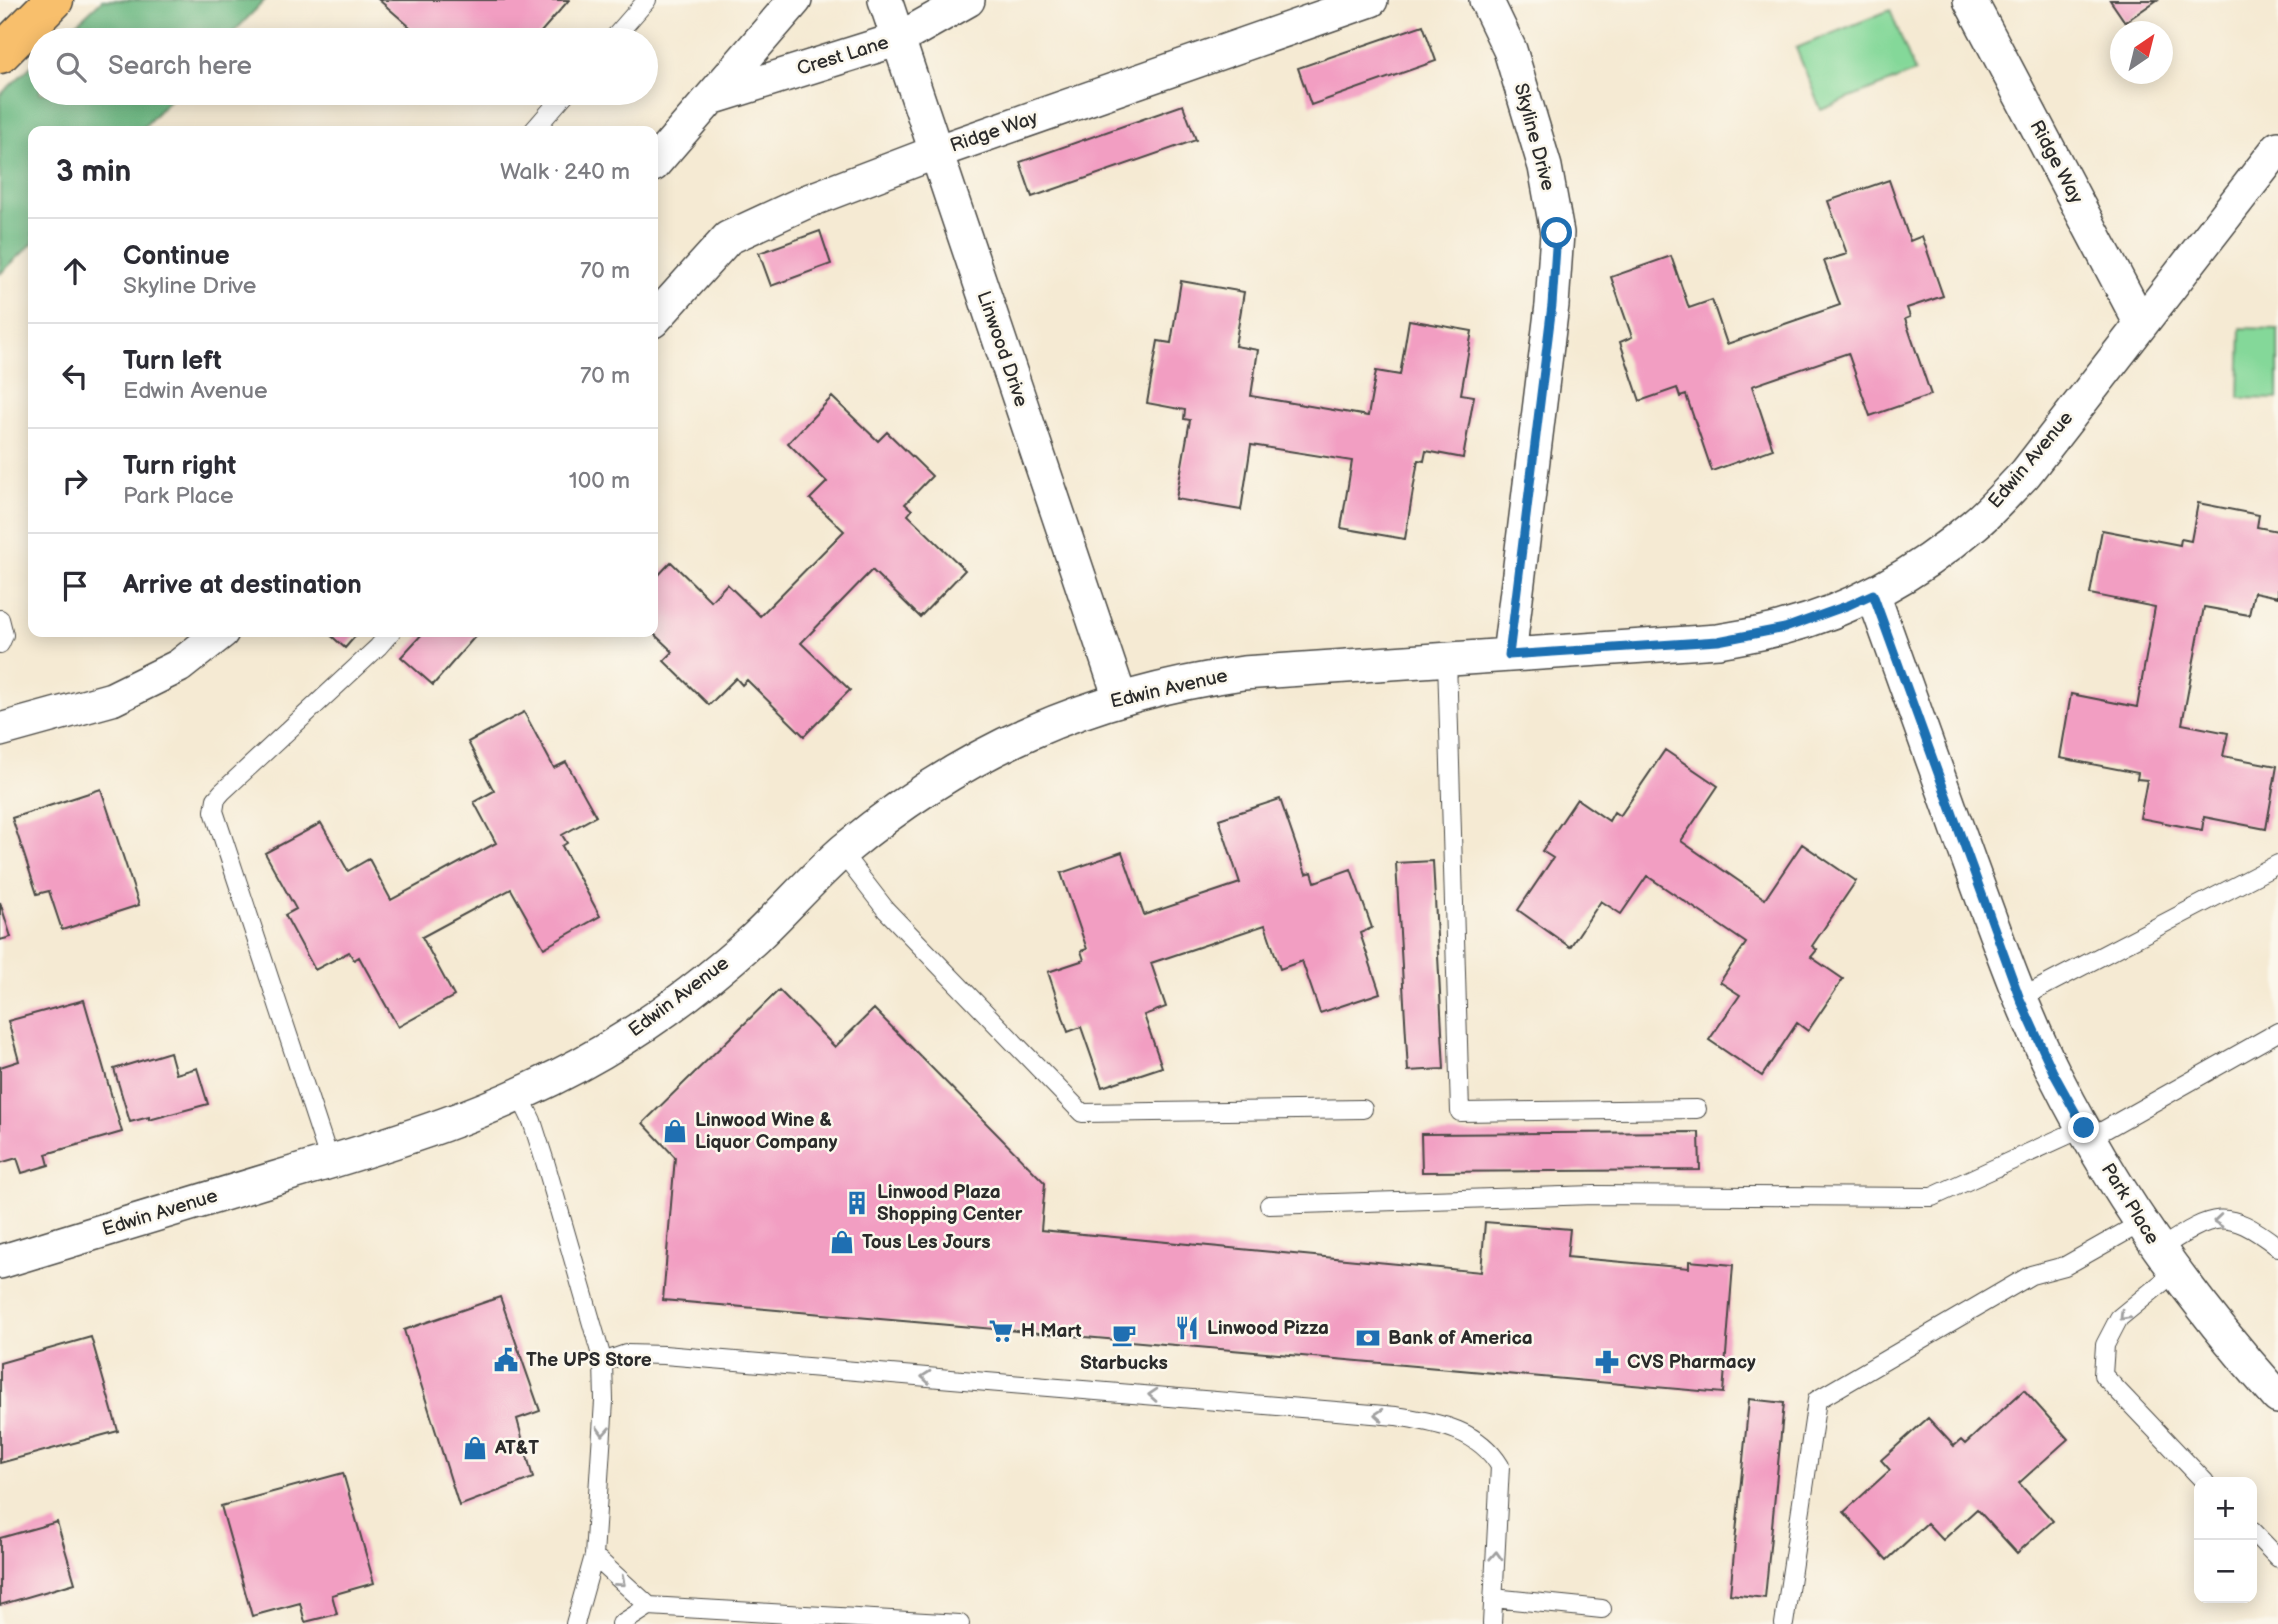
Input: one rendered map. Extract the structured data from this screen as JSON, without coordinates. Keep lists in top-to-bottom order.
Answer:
{
  "streets": {
    "street": [
      "Crest Lane",
      "Ridge Way",
      "Skyline Drive",
      "Linwood Drive",
      "Edwin Avenue",
      "Park Place"
    ]
  },
  "crossings": [
    ["Crest Lane", "Linwood Drive"],
    ["Ridge Way", "Linwood Drive"],
    ["Ridge Way", "Edwin Avenue"],
    ["Skyline Drive", "Edwin Avenue"],
    ["Linwood Drive", "Edwin Avenue"],
    ["Edwin Avenue", "Park Place"]
  ],
  "places": {
    "shop": ["Linwood Wine & Liquor Company", "Tous Les Jours", "AT&T"],
    "building": ["Linwood Plaza Shopping Center"],
    "restaurant": ["Linwood Pizza"],
    "supermarket": ["H Mart"],
    "cafe": ["Starbucks"],
    "bank": ["Bank of America"],
    "public building": ["The UPS Store"],
    "pharmacy": ["CVS Pharmacy"]
  },
  "north": "top right",
  "page": {
    "search": "Search here",
    "heading": ["3 min", "Walk · 240 m"],
    "list": [
      ["Continue", "Skyline Drive", "70 m"],
      ["Turn left", "Edwin Avenue", "70 m"],
      ["Turn right", "Park Place", "100 m"],
      "Arrive at destination"
    ],
    "map_buttons": ["+", "−"]
  }
}
